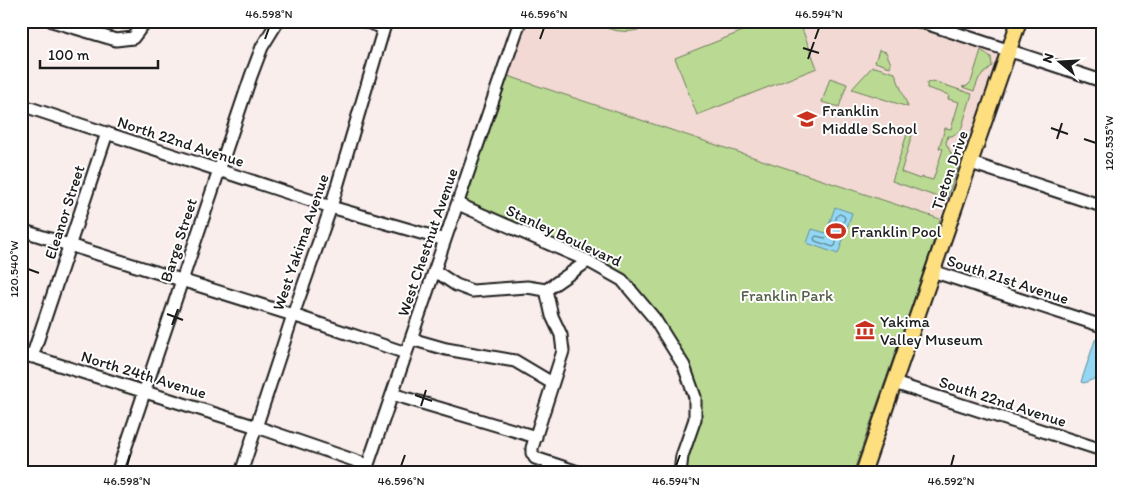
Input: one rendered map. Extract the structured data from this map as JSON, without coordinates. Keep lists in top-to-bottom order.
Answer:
{
  "streets": {
    "main road": ["Tieton Drive"],
    "street": [
      "North 22nd Avenue",
      "Eleanor Street",
      "Stanley Boulevard",
      "Barge Street",
      "West Yakima Avenue",
      "West Chestnut Avenue",
      "South 21st Avenue",
      "North 24th Avenue",
      "South 22nd Avenue"
    ]
  },
  "crossings": [
    ["North 22nd Avenue", "Eleanor Street"],
    ["North 22nd Avenue", "Barge Street"],
    ["North 22nd Avenue", "West Yakima Avenue"],
    ["Tieton Drive", "South 21st Avenue"],
    ["Tieton Drive", "South 22nd Avenue"],
    ["Eleanor Street", "North 24th Avenue"],
    ["Stanley Boulevard", "West Chestnut Avenue"],
    ["Barge Street", "North 24th Avenue"],
    ["West Yakima Avenue", "North 24th Avenue"],
    ["West Chestnut Avenue", "North 24th Avenue"]
  ],
  "parks": ["Franklin Park"],
  "places": {
    "school or university": ["Franklin Middle School"],
    "sports": ["Franklin Pool"],
    "museum": ["Yakima Valley Museum"]
  },
  "scale_bar": "100 m",
  "north": "left",
  "coordinates": [
    "46.598°N",
    "46.596°N",
    "46.594°N",
    "120.535°W",
    "120.540°W",
    "46.592°N"
  ]
}
